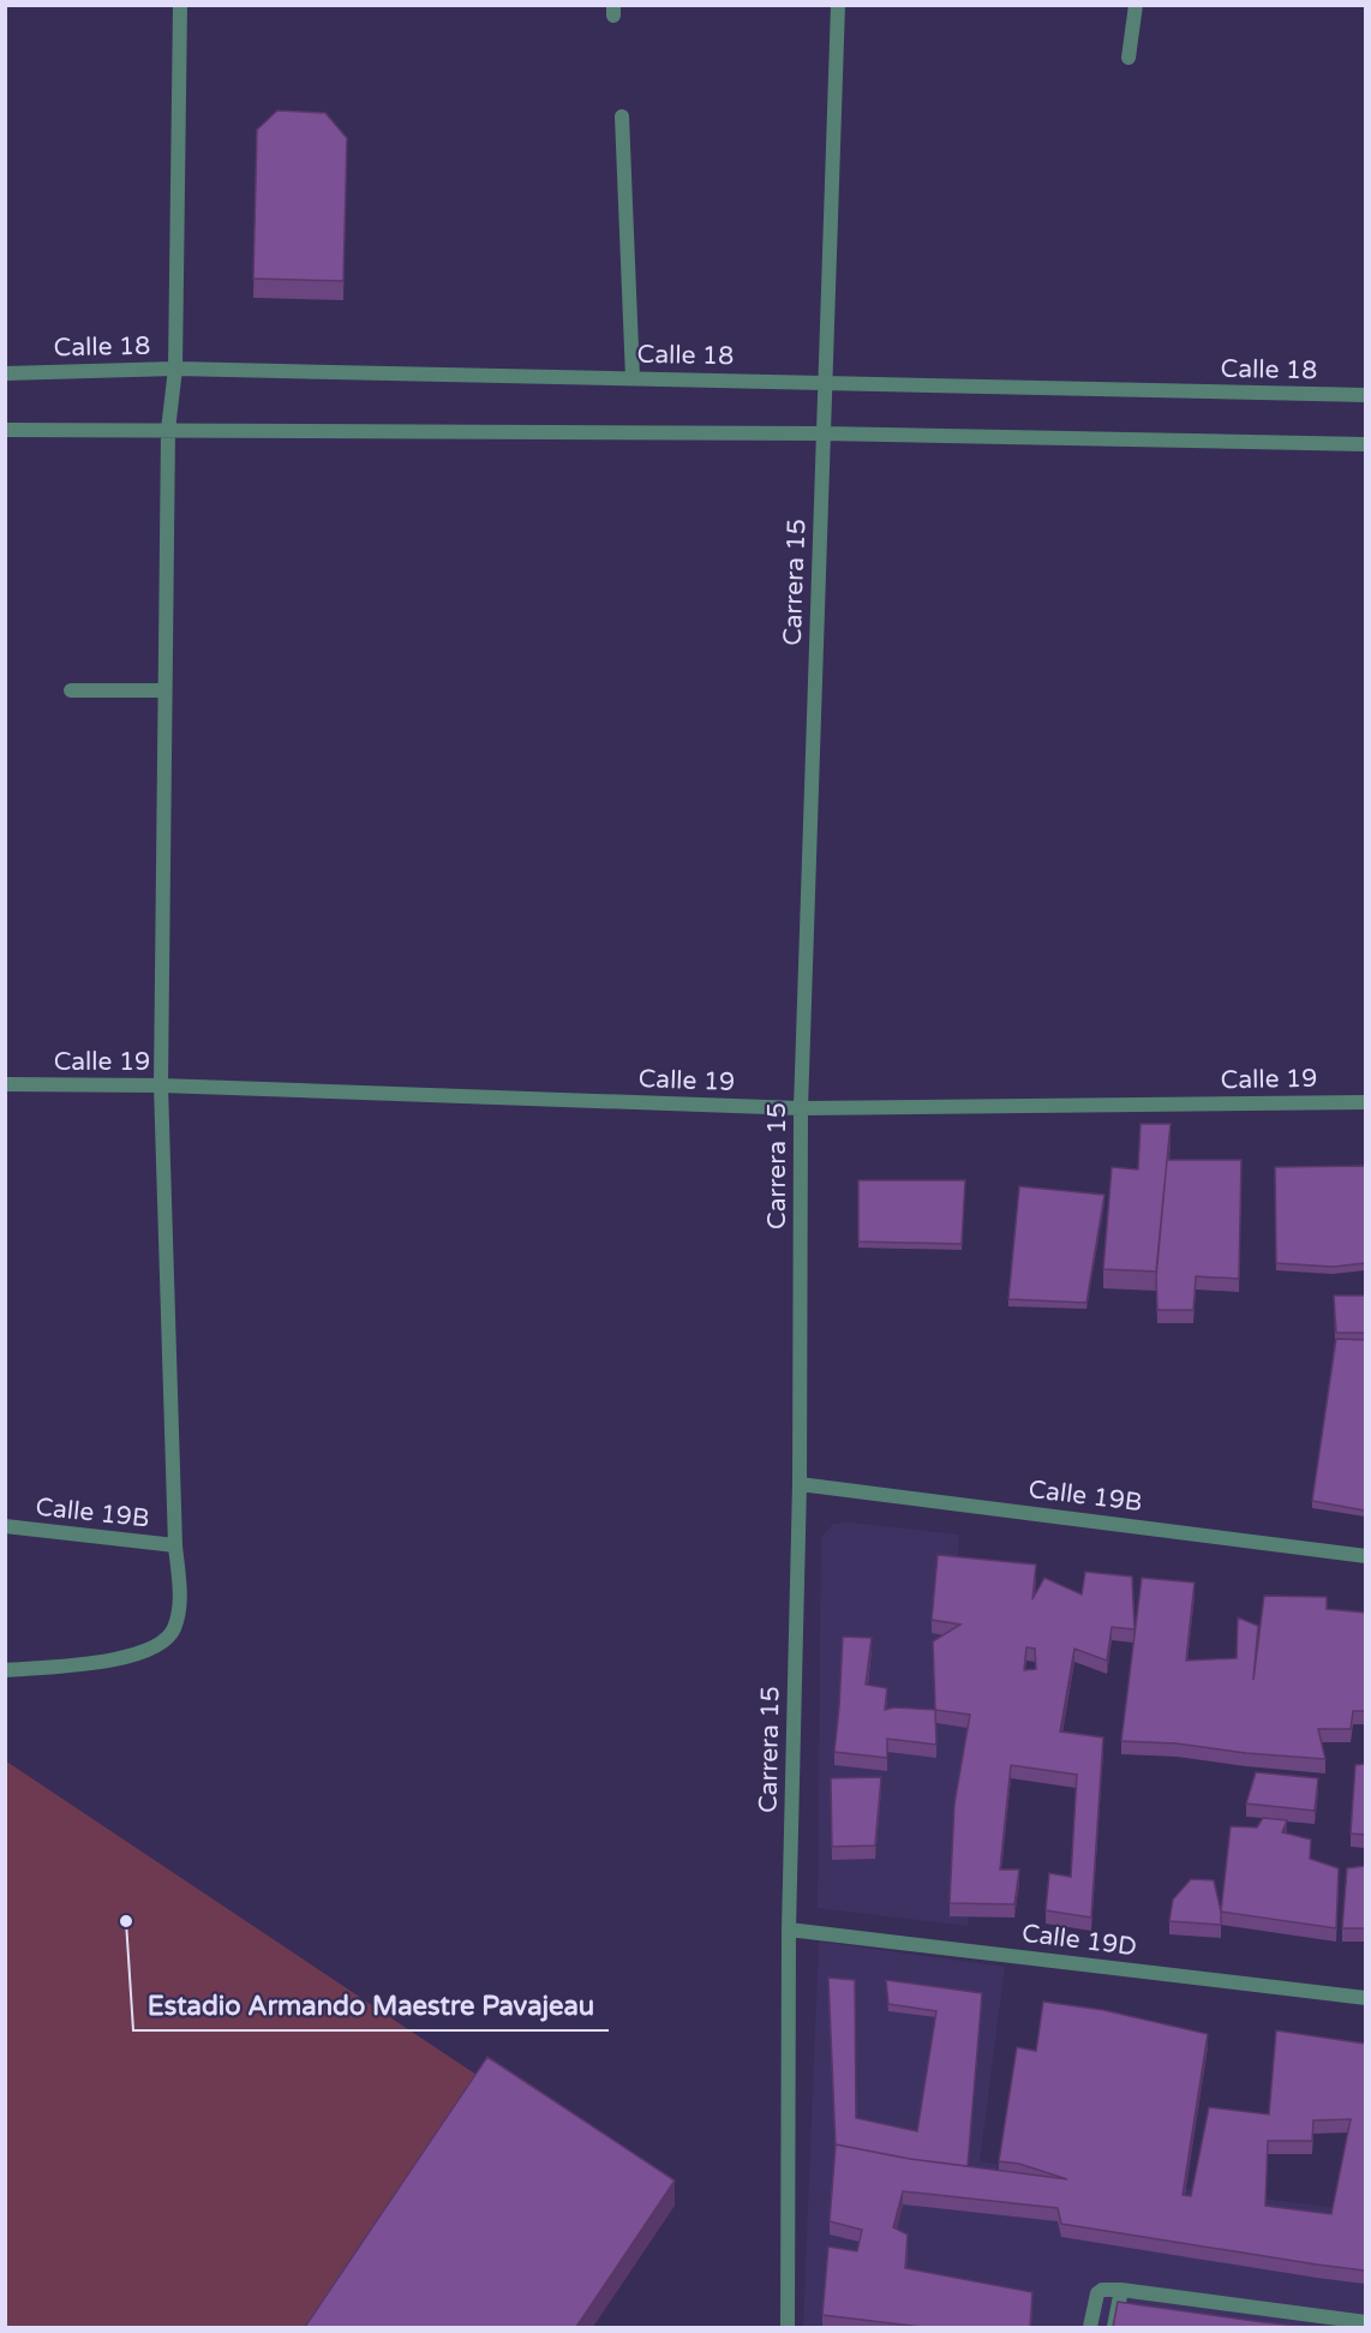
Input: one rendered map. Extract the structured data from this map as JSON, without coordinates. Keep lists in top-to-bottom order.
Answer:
{
  "streets": {
    "street": [
      "Calle 18",
      "Carrera 15",
      "Calle 19",
      "Calle 19B",
      "Calle 19D"
    ]
  },
  "crossings": [
    ["Calle 18", "Carrera 15"],
    ["Carrera 15", "Calle 19"],
    ["Carrera 15", "Calle 19B"],
    ["Carrera 15", "Calle 19D"]
  ],
  "places": ["Estadio Armando Maestre Pavajeau"]
}
